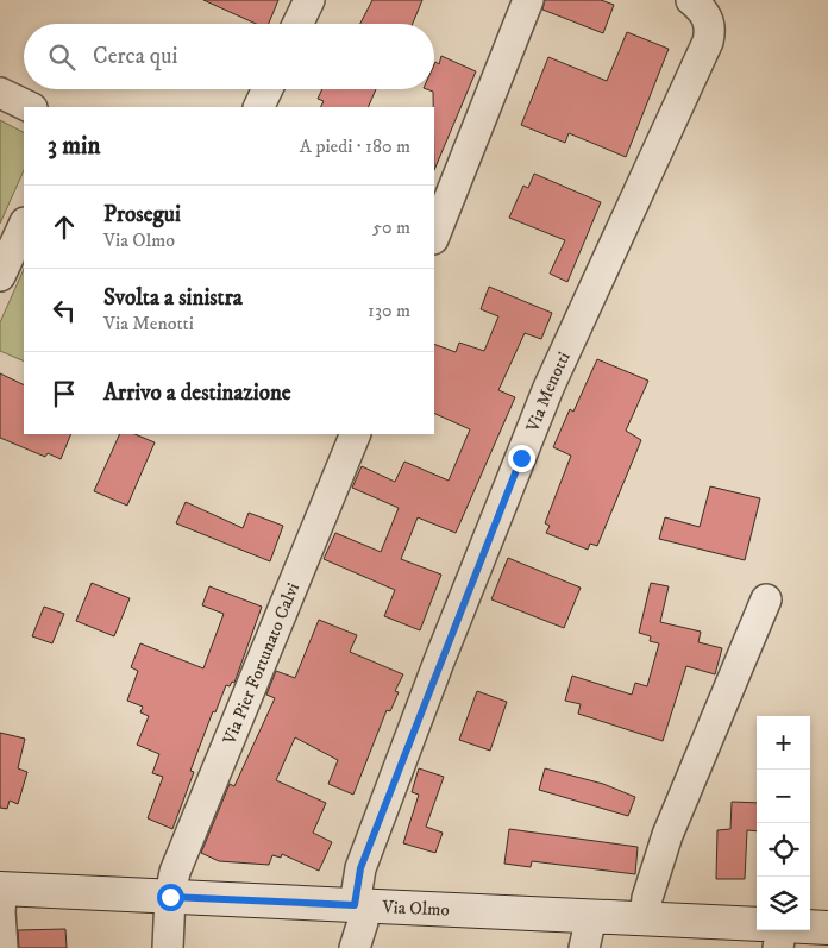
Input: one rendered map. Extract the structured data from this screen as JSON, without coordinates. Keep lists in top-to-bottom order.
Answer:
{
  "streets": {
    "street": ["Via Menotti", "Via Pier Fortunato Calvi", "Via Olmo"]
  },
  "crossings": [
    ["Via Menotti", "Via Olmo"],
    ["Via Pier Fortunato Calvi", "Via Olmo"]
  ],
  "page": {
    "search": "Cerca qui",
    "heading": ["3 min", "A piedi · 180 m"],
    "list": [
      ["Prosegui", "Via Olmo", "50 m"],
      ["Svolta a sinistra", "Via Menotti", "130 m"],
      "Arrivo a destinazione"
    ],
    "map_buttons": ["+", "−"]
  }
}
